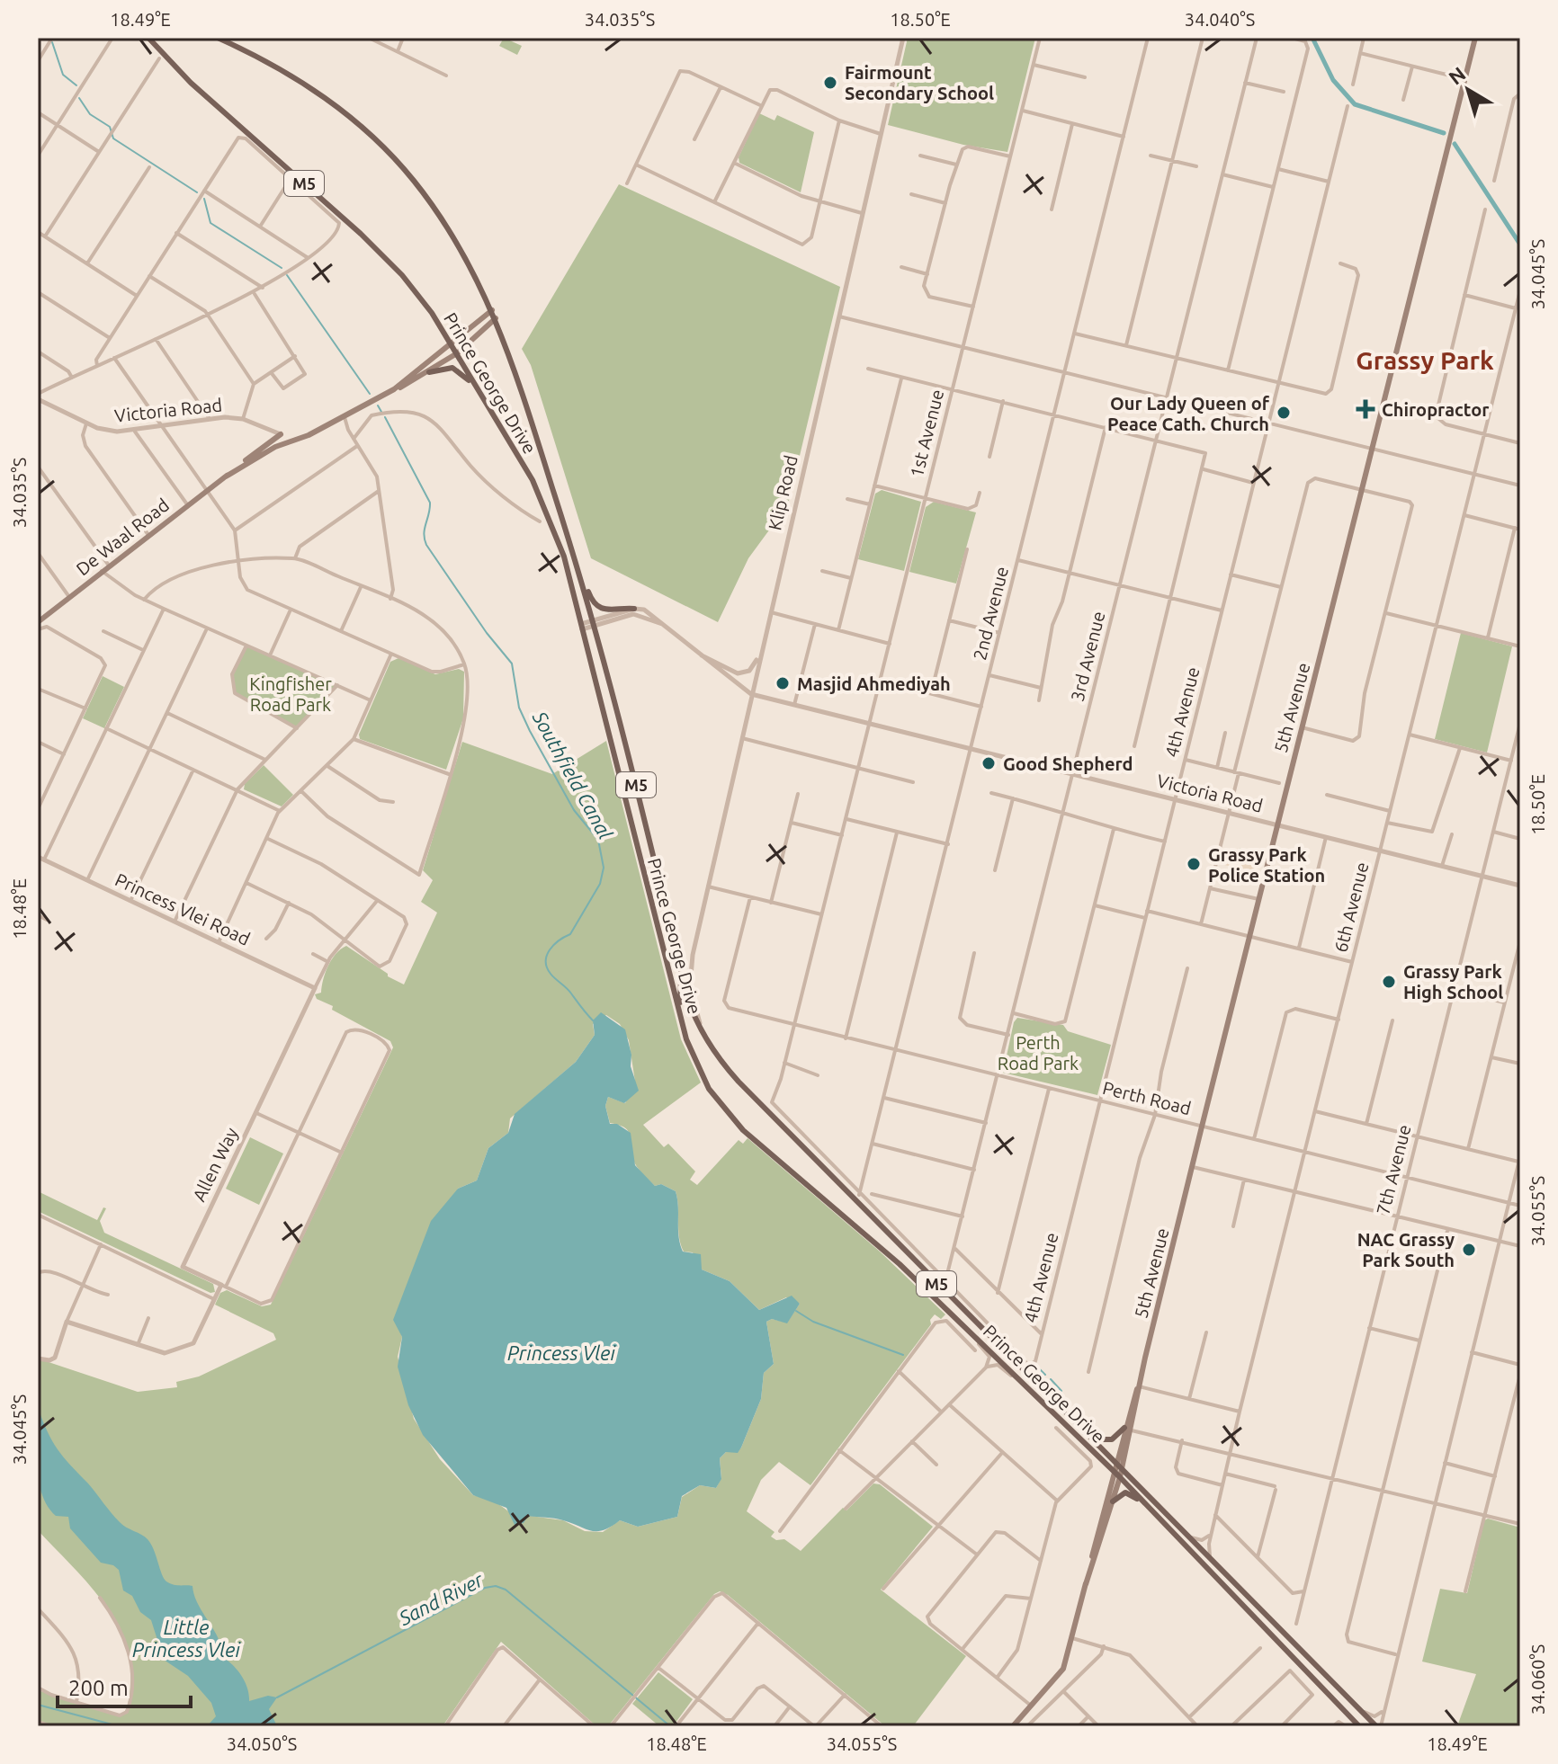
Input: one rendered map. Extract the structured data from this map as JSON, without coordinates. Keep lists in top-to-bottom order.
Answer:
{
  "streets": {
    "main road": [
      "M5",
      "Prince George Drive",
      "Victoria Road",
      "De Waal Road",
      "5th Avenue"
    ],
    "street": [
      "1st Avenue",
      "Klip Road",
      "2nd Avenue",
      "3rd Avenue",
      "4th Avenue",
      "6th Avenue",
      "Princess Vlei Road",
      "Perth Road",
      "Allen Way",
      "7th Avenue"
    ]
  },
  "crossings": [
    ["Prince George Drive", "Victoria Road"],
    ["Prince George Drive", "Klip Road"],
    ["Prince George Drive", "De Waal Road"],
    ["Prince George Drive", "5th Avenue"],
    ["Prince George Drive", "6th Avenue"],
    ["Victoria Road", "1st Avenue"],
    ["Victoria Road", "Klip Road"],
    ["Victoria Road", "De Waal Road"],
    ["Victoria Road", "2nd Avenue"],
    ["Victoria Road", "3rd Avenue"],
    ["Victoria Road", "5th Avenue"],
    ["Victoria Road", "4th Avenue"],
    ["Victoria Road", "6th Avenue"],
    ["Victoria Road", "7th Avenue"],
    ["1st Avenue", "2nd Avenue"],
    ["1st Avenue", "Perth Road"],
    ["2nd Avenue", "Perth Road"],
    ["3rd Avenue", "4th Avenue"],
    ["3rd Avenue", "Perth Road"],
    ["5th Avenue", "Perth Road"],
    ["4th Avenue", "Perth Road"],
    ["6th Avenue", "Perth Road"],
    ["Princess Vlei Road", "Allen Way"],
    ["Perth Road", "7th Avenue"]
  ],
  "districts": ["Grassy Park"],
  "water": [
    "Southfield Canal",
    "Princess Vlei",
    "Sand River",
    "Little Princess Vlei"
  ],
  "parks": ["Kingfisher Road Park", "Perth Road Park"],
  "places": {
    "other": [
      "Fairmount Secondary School",
      "Our Lady Queen of Peace Cath. Church",
      "Masjid Ahmediyah",
      "Good Shepherd",
      "Grassy Park Police Station",
      "Grassy Park High School",
      "NAC Grassy Park South"
    ],
    "health": ["Chiropractor"]
  },
  "scale_bar": "200 m",
  "north": "top left",
  "coordinates": [
    "18.49°E",
    "34.035°S",
    "18.50°E",
    "34.040°S",
    "34.045°S",
    "18.48°E",
    "34.055°S",
    "34.060°S",
    "34.050°S"
  ]
}
